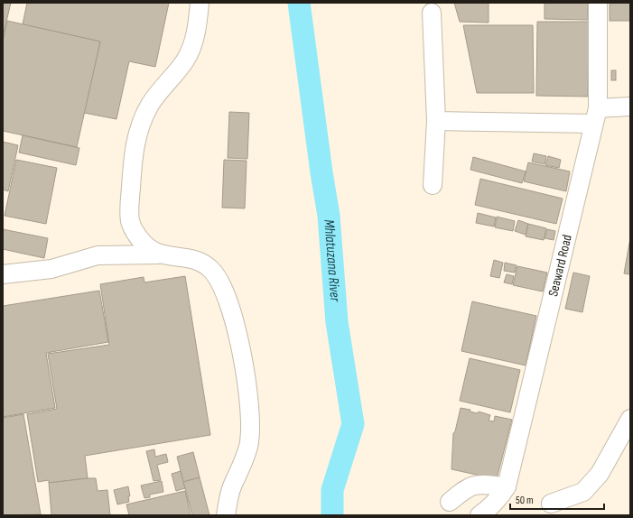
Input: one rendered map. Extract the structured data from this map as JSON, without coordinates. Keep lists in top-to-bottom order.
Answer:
{
  "streets": {
    "street": ["Seaward Road"]
  },
  "water": ["Mhlatuzana River"],
  "scale_bar": "50 m"
}
